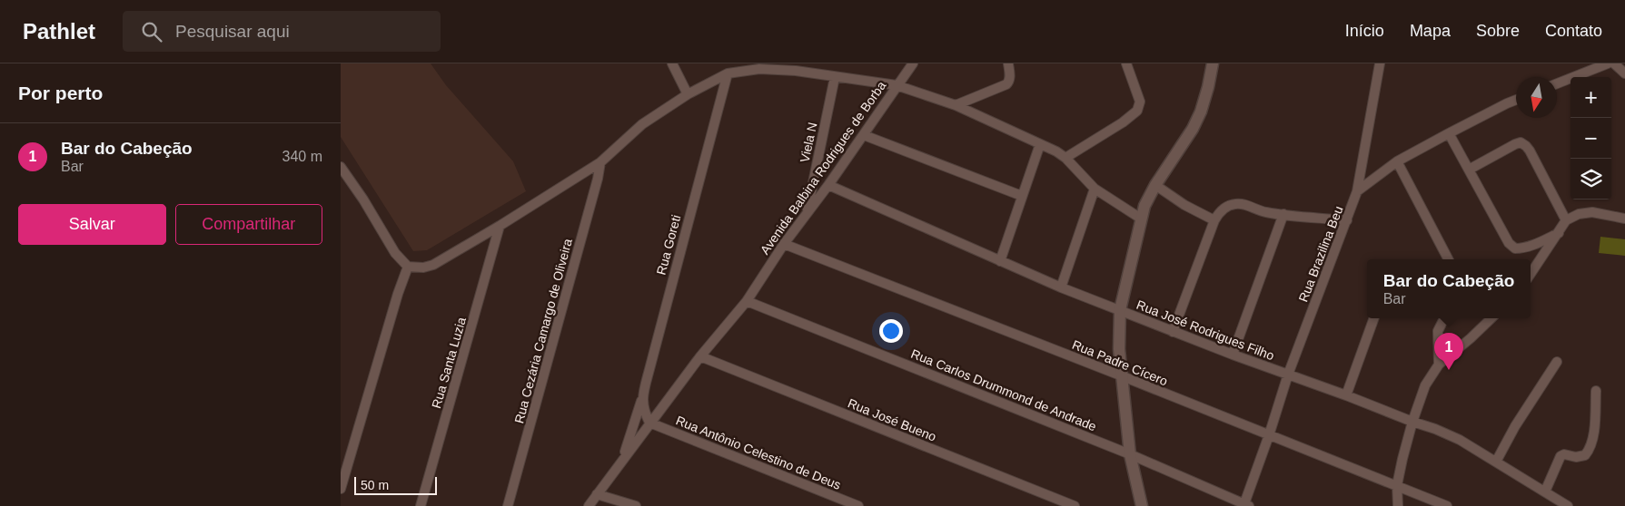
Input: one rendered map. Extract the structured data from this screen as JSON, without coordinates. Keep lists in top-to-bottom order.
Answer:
{
  "streets": {
    "street": [
      "Viela N",
      "Avenida Balbina Rodrigues de Borba",
      "Rua Goreti",
      "Rua Brazilina Beu",
      "Rua José Rodrigues Filho",
      "Rua Cezária Camargo de Oliveira",
      "Rua Santa Luzia",
      "Rua Padre Cícero",
      "Rua Carlos Drummond de Andrade",
      "Rua José Bueno",
      "Rua Antônio Celestino de Deus"
    ]
  },
  "crossings": [
    ["Viela N", "Avenida Balbina Rodrigues de Borba"],
    ["Avenida Balbina Rodrigues de Borba", "Rua Goreti"],
    ["Avenida Balbina Rodrigues de Borba", "Rua José Rodrigues Filho"],
    ["Avenida Balbina Rodrigues de Borba", "Rua Cezária Camargo de Oliveira"],
    ["Avenida Balbina Rodrigues de Borba", "Rua Santa Luzia"],
    ["Avenida Balbina Rodrigues de Borba", "Rua Padre Cícero"],
    ["Avenida Balbina Rodrigues de Borba", "Rua Carlos Drummond de Andrade"],
    ["Avenida Balbina Rodrigues de Borba", "Rua José Bueno"],
    ["Avenida Balbina Rodrigues de Borba", "Rua Antônio Celestino de Deus"],
    ["Rua Brazilina Beu", "Rua José Rodrigues Filho"],
    ["Rua Brazilina Beu", "Rua Padre Cícero"],
    ["Rua Brazilina Beu", "Rua Carlos Drummond de Andrade"]
  ],
  "scale_bar": "50 m",
  "north": "bottom",
  "page": {
    "header": "Pathlet",
    "search": "Pesquisar aqui",
    "nav": [
      "Início",
      "Mapa",
      "Sobre",
      "Contato"
    ],
    "heading": "Por perto",
    "map_buttons": ["+", "−"],
    "list": [
      {
        "mark": "1",
        "name": "Bar do Cabeção",
        "note": "Bar",
        "value": "340 m"
      }
    ],
    "buttons": ["Salvar", "Compartilhar"],
    "popup": ["Bar do Cabeção", "Bar"],
    "pins": "1",
    "scale": "50 m"
  }
}
